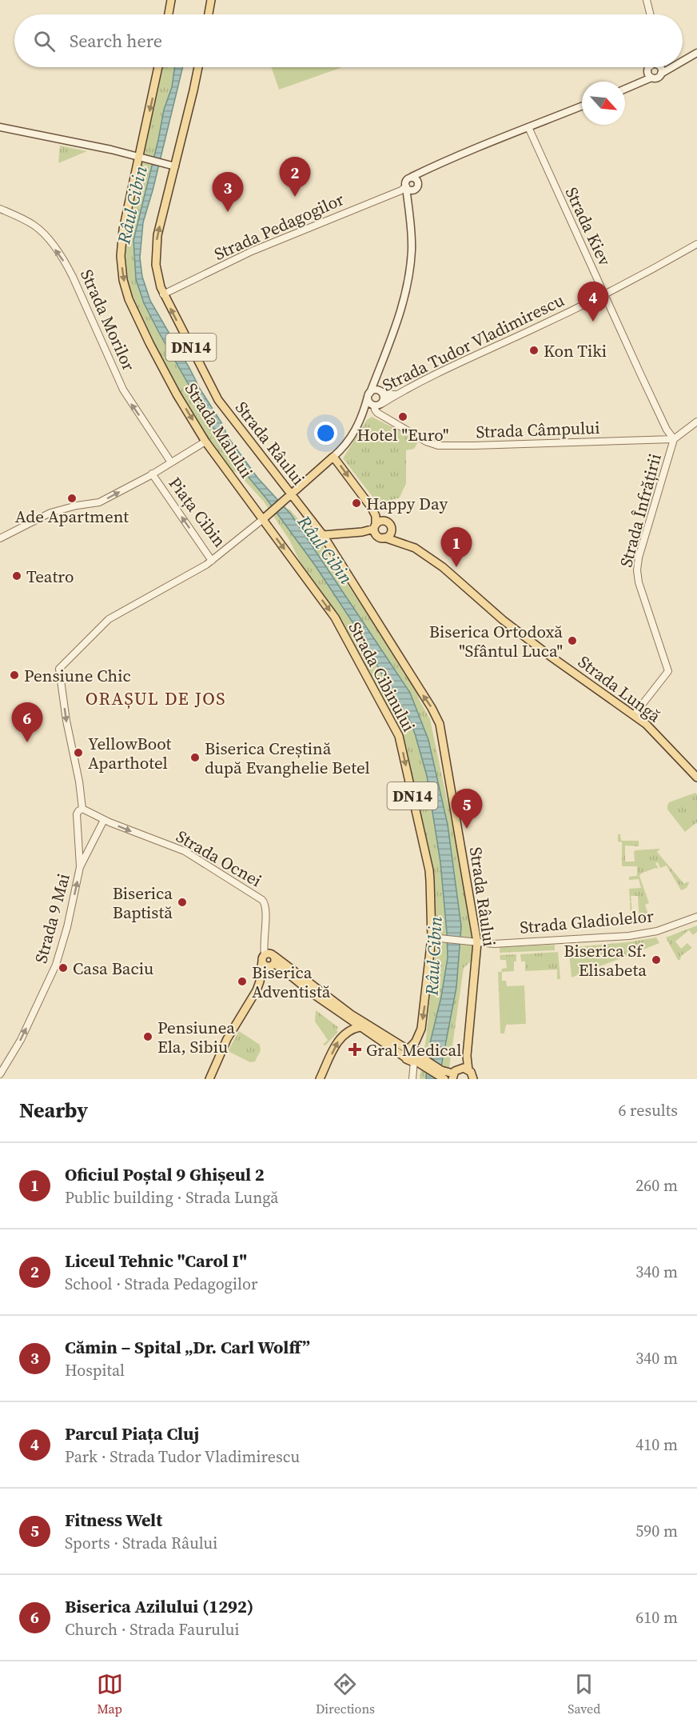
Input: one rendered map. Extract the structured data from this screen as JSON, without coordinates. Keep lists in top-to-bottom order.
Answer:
{
  "streets": {
    "main road": [
      "DN14",
      "Strada Malului",
      "Strada Râului",
      "Piața Cibin",
      "Strada Cibinului",
      "Strada Lungă"
    ],
    "street": [
      "Strada Pedagogilor",
      "Strada Kiev",
      "Strada Morilor",
      "Strada Tudor Vladimirescu",
      "Strada Câmpului",
      "Strada Înfrățirii",
      "Strada Ocnei",
      "Strada 9 Mai",
      "Strada Gladiolelor"
    ]
  },
  "crossings": [
    ["Strada Pedagogilor", "Strada Râului"],
    ["Strada Kiev", "Strada Tudor Vladimirescu"],
    ["Strada Kiev", "Strada Câmpului"],
    ["Strada Kiev", "Strada Înfrățirii"],
    ["Strada Morilor", "Piața Cibin"],
    ["Strada Tudor Vladimirescu", "Strada Câmpului"],
    ["DN14", "Strada Râului"],
    ["DN14", "Strada Cibinului"],
    ["Strada Câmpului", "Strada Înfrățirii"],
    ["Strada Malului", "Piața Cibin"],
    ["Strada Malului", "Strada Cibinului"],
    ["Strada Râului", "Piața Cibin"],
    ["Strada Râului", "Strada Lungă"],
    ["Strada Râului", "Strada Gladiolelor"],
    ["Strada Înfrățirii", "Strada Lungă"],
    ["Piața Cibin", "Strada Cibinului"],
    ["Strada Cibinului", "Strada Gladiolelor"],
    ["Strada Ocnei", "Strada 9 Mai"]
  ],
  "one_way": [
    "Strada Morilor",
    "Strada Malului",
    "Strada Râului",
    "Strada Cibinului",
    "Strada Ocnei",
    "Strada 9 Mai"
  ],
  "districts": ["ORAȘUL DE JOS"],
  "water": ["Râul Cibin"],
  "places": {
    "other": [
      "Kon Tiki",
      "Hotel \"Euro\"",
      "Ade Apartment",
      "Happy Day",
      "Teatro",
      "Biserica Ortodoxă \"Sfântul Luca\"",
      "Pensiune Chic",
      "YellowBoot Aparthotel",
      "Biserica Creștină după Evanghelie Betel",
      "Biserica Baptistă",
      "Biserica Sf. Elisabeta",
      "Casa Baciu",
      "Biserica Adventistă",
      "Pensiunea Ela, Sibiu"
    ],
    "health": ["Gral Medical"]
  },
  "north": "bottom right",
  "page": {
    "search": "Search here",
    "pins": [
      "2",
      "3",
      "4",
      "1",
      "6",
      "5"
    ],
    "heading": ["Nearby", "6 results"],
    "list": [
      {
        "mark": "1",
        "name": "Oficiul Poștal 9 Ghișeul 2",
        "note": "Public building · Strada Lungă",
        "value": "260 m"
      },
      {
        "mark": "2",
        "name": "Liceul Tehnic \"Carol I\"",
        "note": "School · Strada Pedagogilor",
        "value": "340 m"
      },
      {
        "mark": "3",
        "name": "Cămin – Spital „Dr. Carl Wolff”",
        "note": "Hospital",
        "value": "340 m"
      },
      {
        "mark": "4",
        "name": "Parcul Piața Cluj",
        "note": "Park · Strada Tudor Vladimirescu",
        "value": "410 m"
      },
      {
        "mark": "5",
        "name": "Fitness Welt",
        "note": "Sports · Strada Râului",
        "value": "590 m"
      },
      {
        "mark": "6",
        "name": "Biserica Azilului (1292)",
        "note": "Church · Strada Faurului",
        "value": "610 m"
      }
    ],
    "nav": ["Map", "Directions", "Saved"]
  }
}
